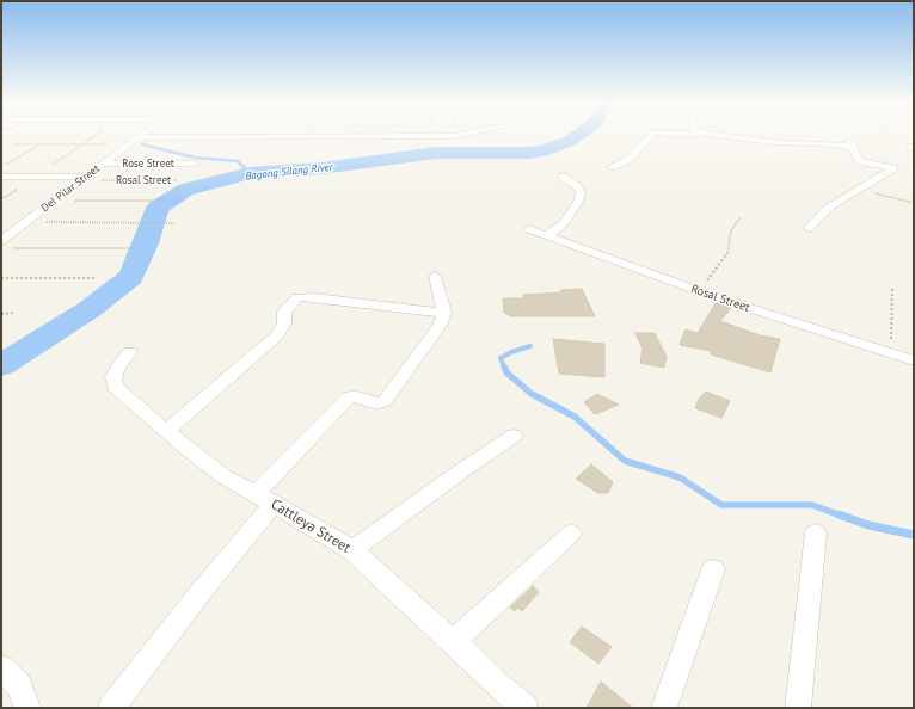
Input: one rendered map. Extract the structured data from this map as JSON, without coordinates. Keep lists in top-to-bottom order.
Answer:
{
  "streets": {
    "street": [
      "Rose Street",
      "Rosal Street",
      "Del Pilar Street",
      "Cattleya Street"
    ]
  },
  "crossings": [
    ["Rose Street", "Del Pilar Street"],
    ["Rosal Street", "Del Pilar Street"]
  ],
  "water": ["Bagong Silang River"]
}
